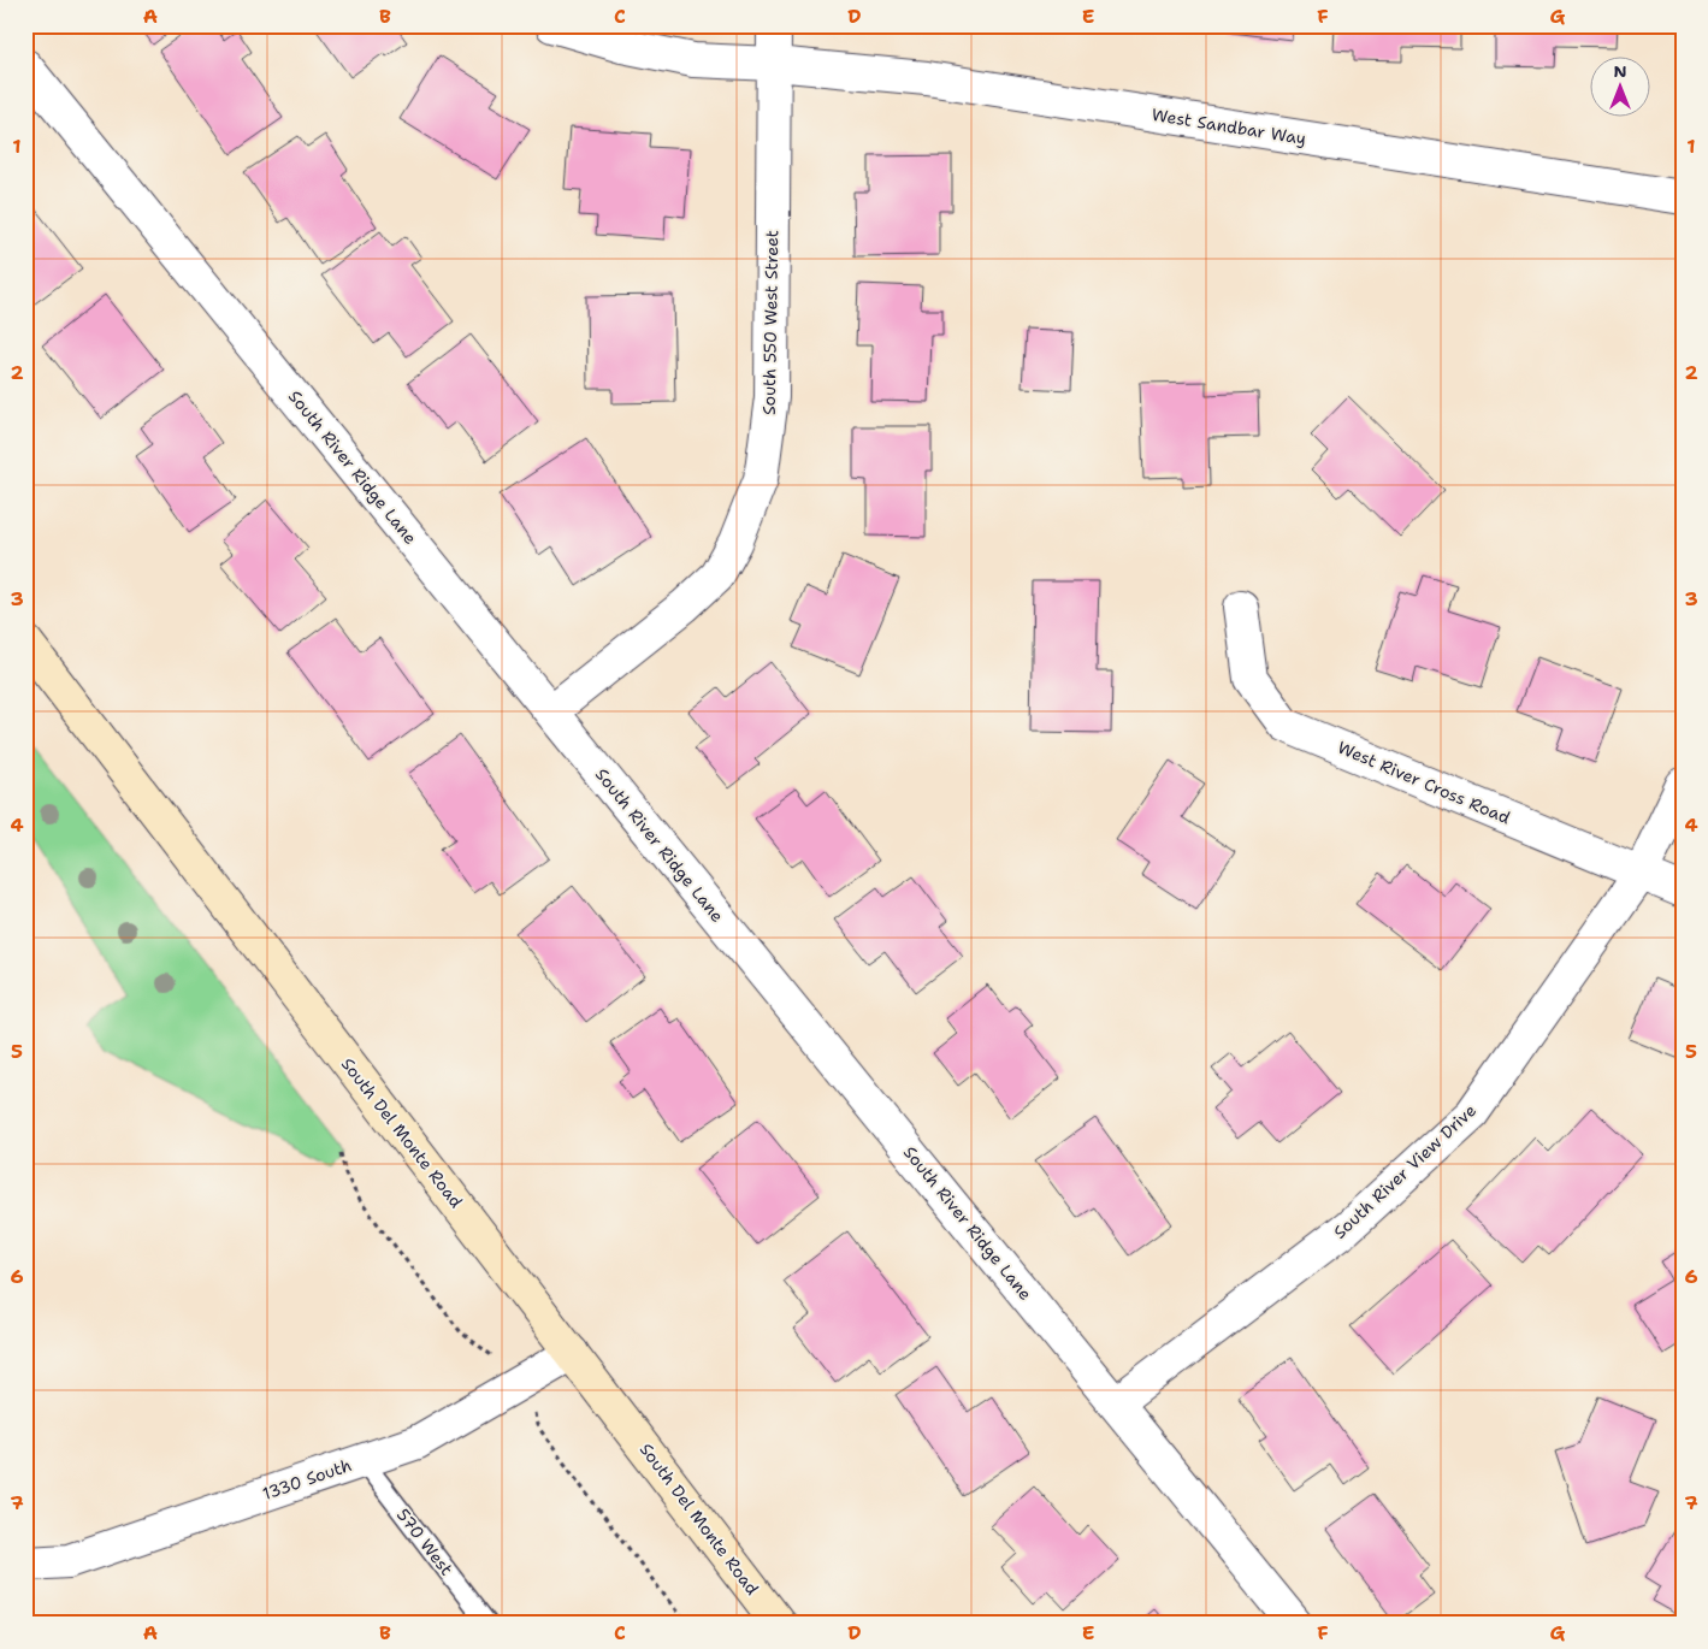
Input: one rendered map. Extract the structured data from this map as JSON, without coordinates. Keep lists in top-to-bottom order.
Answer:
{
  "streets": {
    "street": [
      "West Sandbar Way",
      "South 550 West Street",
      "South River Ridge Lane",
      "West River Cross Road",
      "South Del Monte Road",
      "South River View Drive",
      "1330 South"
    ],
    "lane": ["570 West"]
  },
  "crossings": [
    ["West Sandbar Way", "South 550 West Street"],
    ["South 550 West Street", "South River Ridge Lane"],
    ["South River Ridge Lane", "South River View Drive"],
    ["West River Cross Road", "South River View Drive"],
    ["South Del Monte Road", "1330 South"],
    ["1330 South", "570 West"]
  ],
  "north": "top",
  "grid": {
    "columns": [
      "A",
      "B",
      "C",
      "D",
      "E",
      "F",
      "G"
    ],
    "rows": [
      "1",
      "2",
      "3",
      "4",
      "5",
      "6",
      "7"
    ]
  }
}
